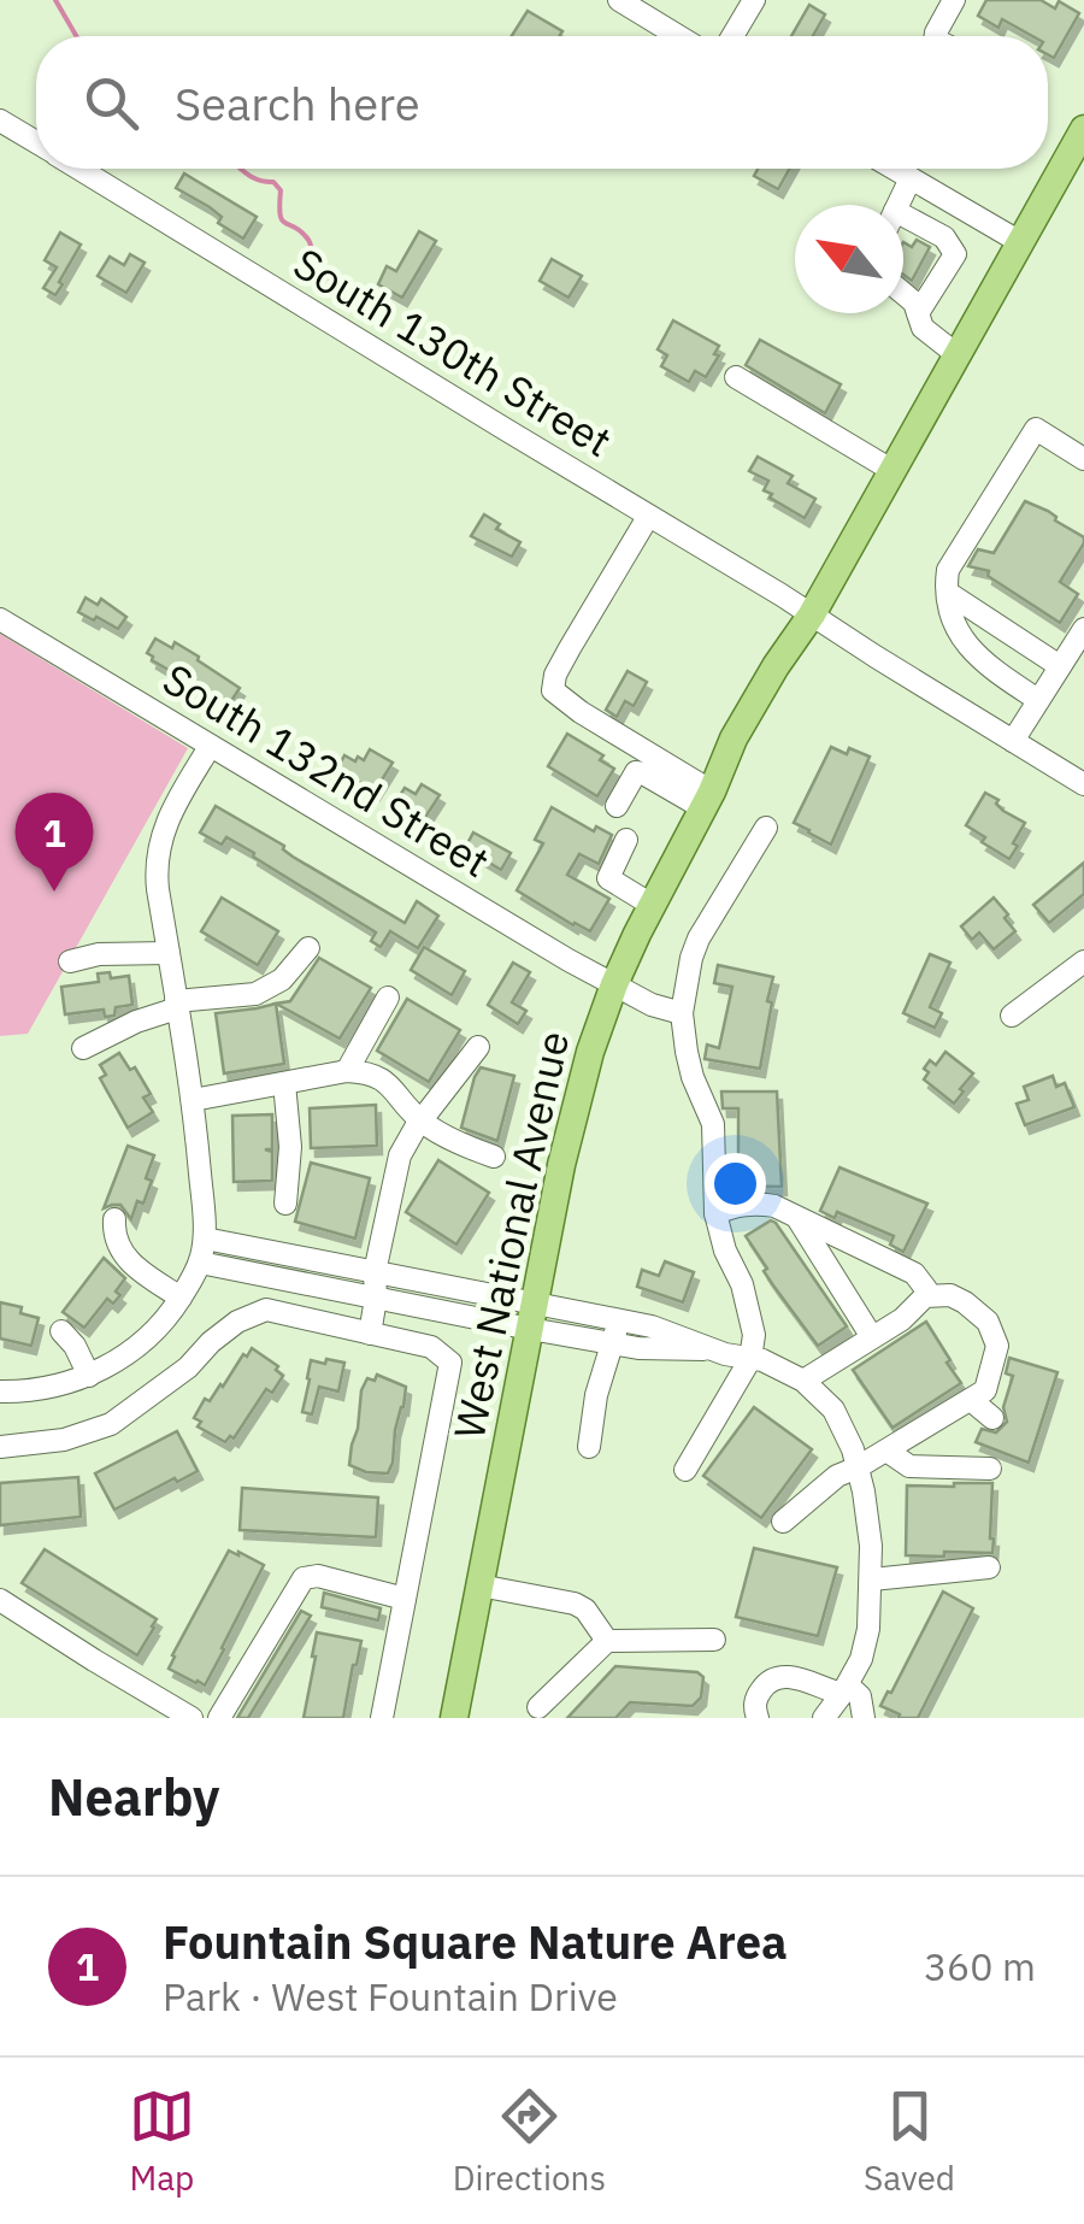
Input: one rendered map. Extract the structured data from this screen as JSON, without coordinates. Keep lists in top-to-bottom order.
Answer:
{
  "streets": {
    "main road": ["West National Avenue"],
    "street": ["South 130th Street", "South 132nd Street"]
  },
  "crossings": [
    ["South 130th Street", "West National Avenue"],
    ["South 132nd Street", "West National Avenue"]
  ],
  "north": "top left",
  "page": {
    "search": "Search here",
    "pins": "1",
    "heading": "Nearby",
    "list": [
      {
        "mark": "1",
        "name": "Fountain Square Nature Area",
        "note": "Park · West Fountain Drive",
        "value": "360 m"
      }
    ],
    "nav": ["Map", "Directions", "Saved"]
  }
}
